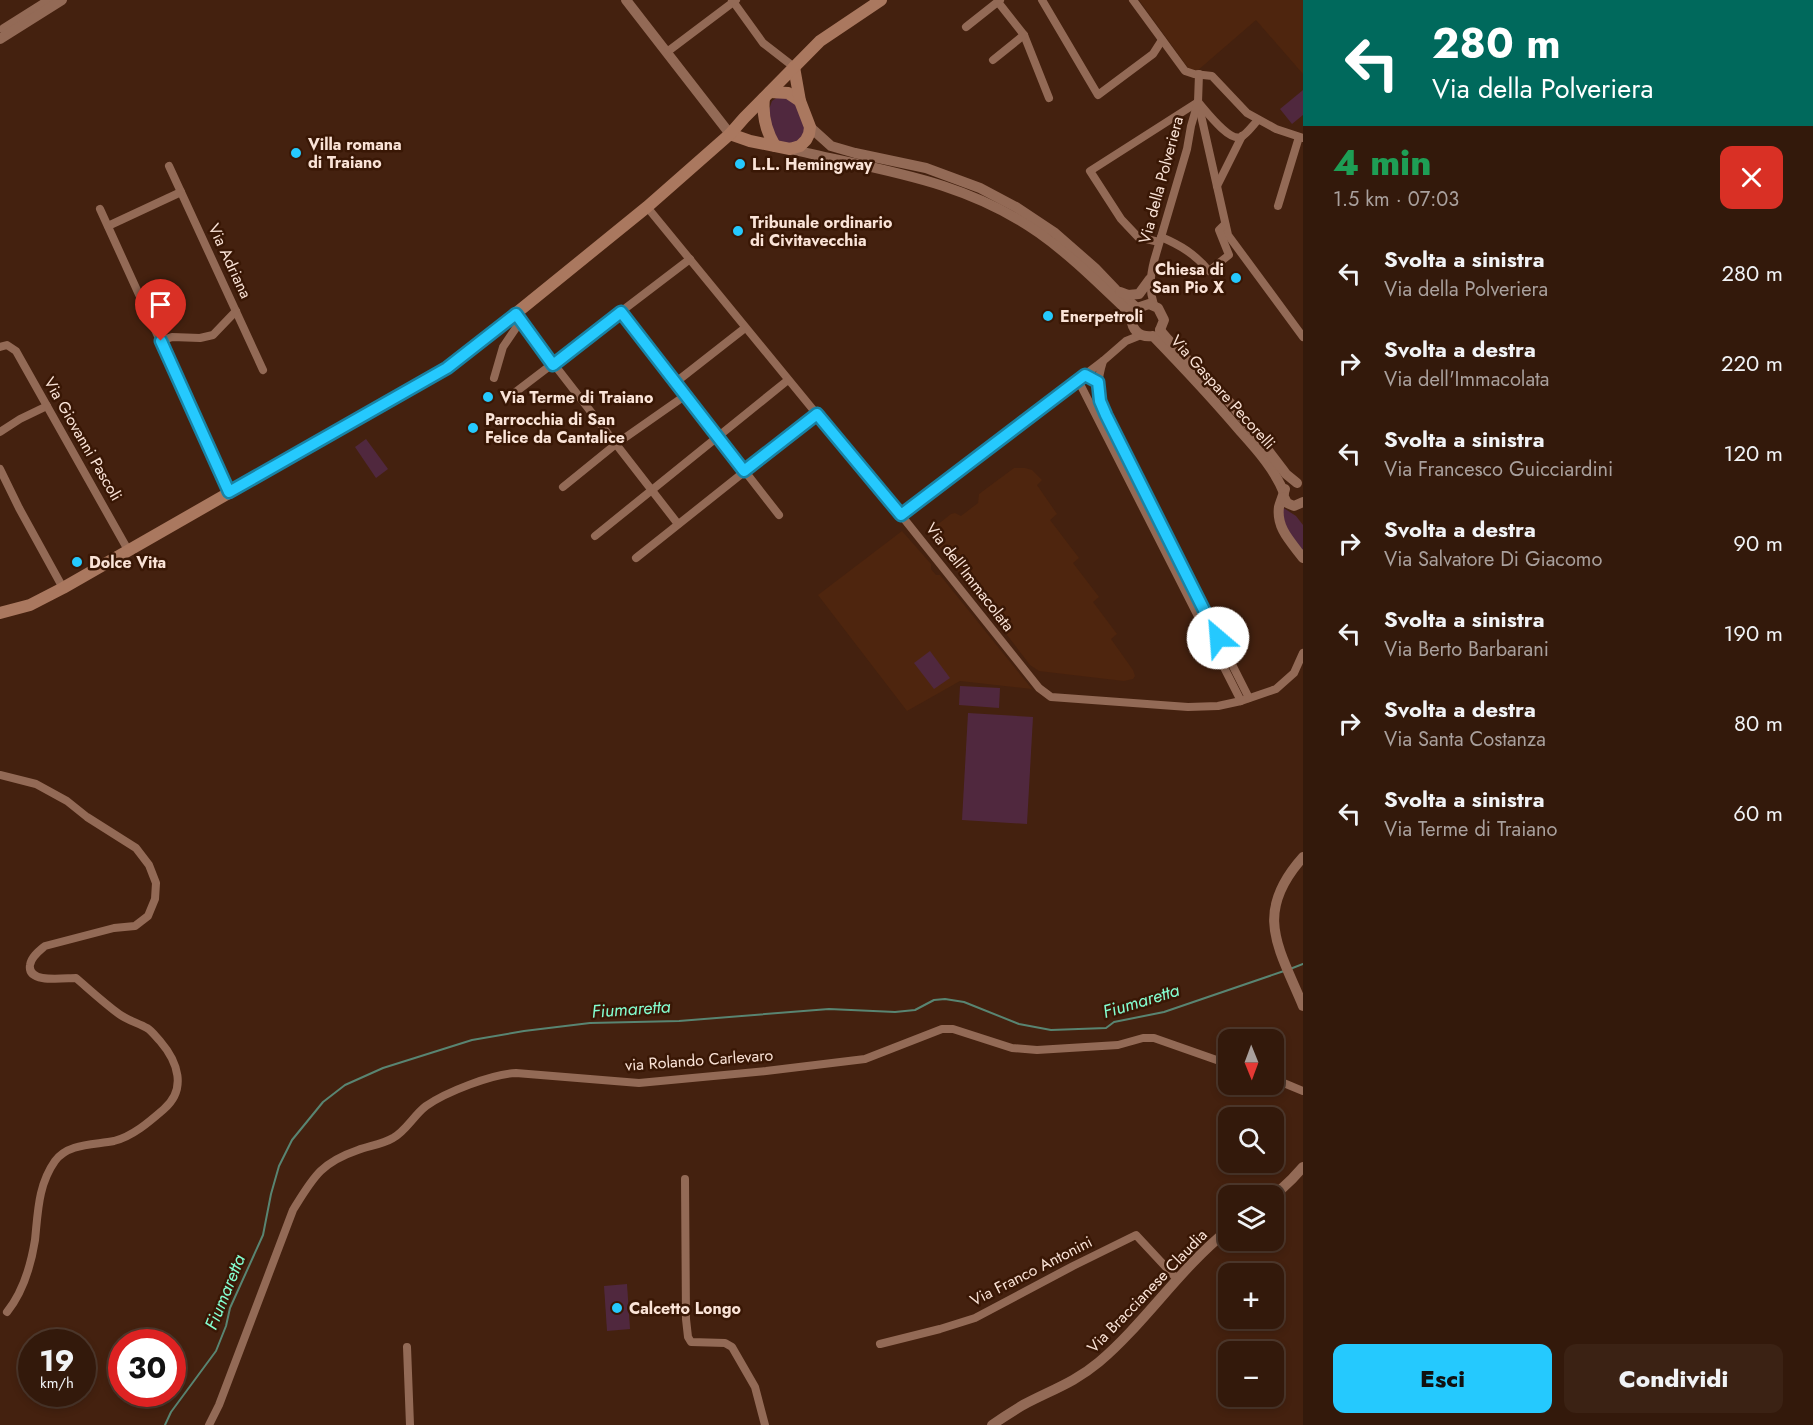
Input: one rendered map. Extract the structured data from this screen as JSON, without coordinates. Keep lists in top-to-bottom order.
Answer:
{
  "streets": {
    "street": [
      "Via della Polveriera",
      "Via Adriana",
      "Via Gaspare Pecorelli",
      "Via Giovanni Pascoli",
      "Via dell'Immacolata",
      "via Rolando Carlevaro",
      "Via Franco Antonini",
      "Via Braccianese Claudia"
    ]
  },
  "crossings": [
    ["Via della Polveriera", "Via Gaspare Pecorelli"],
    ["Via Franco Antonini", "Via Braccianese Claudia"]
  ],
  "water": ["Fiumaretta"],
  "places": [
    "Villa romana di Traiano",
    "L.L. Hemingway",
    "Tribunale ordinario di Civitavecchia",
    "Chiesa di San Pio X",
    "Enerpetroli",
    "Via Terme di Traiano",
    "Parrocchia di San Felice da Cantalice",
    "Dolce Vita",
    "Calcetto Longo"
  ],
  "north": "bottom",
  "page": {
    "turn": ["280 m", "Via della Polveriera"],
    "heading": ["4 min", "1.5 km · 07:03"],
    "list": [
      {
        "name": "Svolta a sinistra",
        "note": "Via della Polveriera",
        "value": "280 m"
      },
      {
        "name": "Svolta a destra",
        "note": "Via dell'Immacolata",
        "value": "220 m"
      },
      {
        "name": "Svolta a sinistra",
        "note": "Via Francesco Guicciardini",
        "value": "120 m"
      },
      {
        "name": "Svolta a destra",
        "note": "Via Salvatore Di Giacomo",
        "value": "90 m"
      },
      {
        "name": "Svolta a sinistra",
        "note": "Via Berto Barbarani",
        "value": "190 m"
      },
      {
        "name": "Svolta a destra",
        "note": "Via Santa Costanza",
        "value": "80 m"
      },
      {
        "name": "Svolta a sinistra",
        "note": "Via Terme di Traiano",
        "value": "60 m"
      }
    ],
    "map_buttons": ["+", "−"],
    "speed": "19 km/h",
    "limit": "30",
    "buttons": ["Esci", "Condividi"]
  }
}
